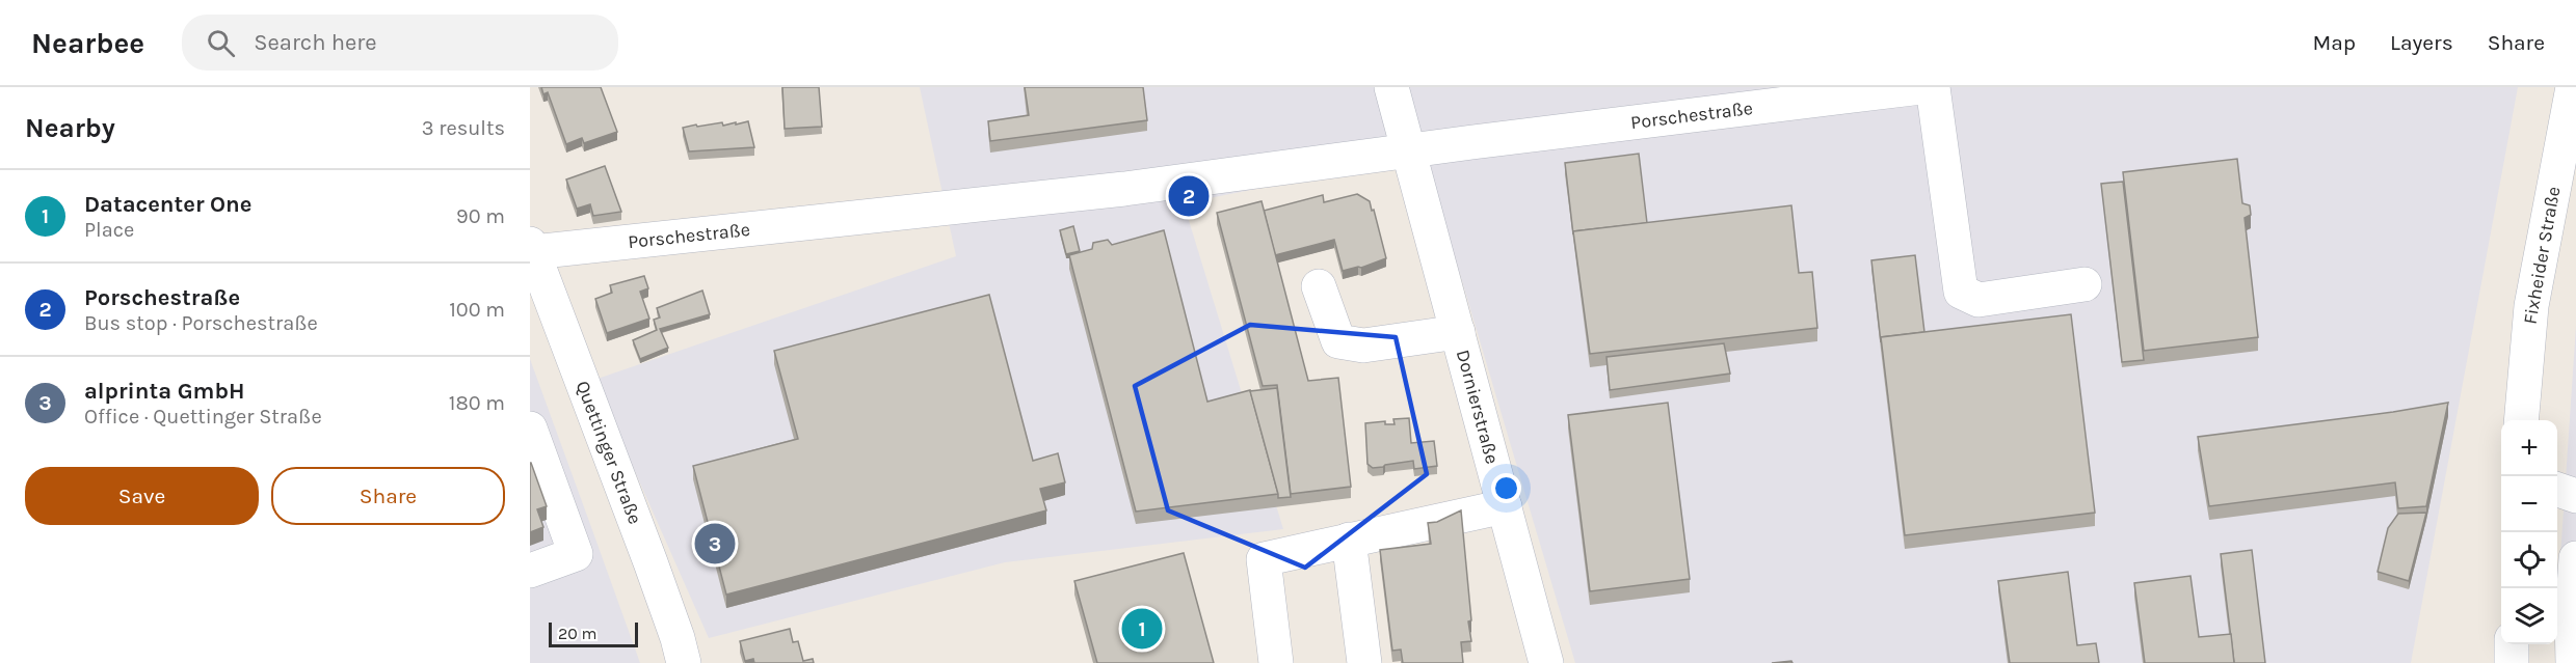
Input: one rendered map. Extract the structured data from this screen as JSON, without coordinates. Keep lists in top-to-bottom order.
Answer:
{
  "streets": {
    "street": [
      "Porschestraße",
      "Fixheider Straße",
      "Dornierstraße",
      "Quettinger Straße"
    ]
  },
  "crossings": [
    ["Porschestraße", "Dornierstraße"],
    ["Porschestraße", "Quettinger Straße"]
  ],
  "scale_bar": "20 m",
  "page": {
    "header": "Nearbee",
    "search": "Search here",
    "nav": ["Map", "Layers", "Share"],
    "heading": ["Nearby", "3 results"],
    "list": [
      {
        "mark": "1",
        "name": "Datacenter One",
        "note": "Place",
        "value": "90 m"
      },
      {
        "mark": "2",
        "name": "Porschestraße",
        "note": "Bus stop · Porschestraße",
        "value": "100 m"
      },
      {
        "mark": "3",
        "name": "alprinta GmbH",
        "note": "Office · Quettinger Straße",
        "value": "180 m"
      }
    ],
    "pins": ["2", "3", "1"],
    "map_buttons": ["+", "−"],
    "buttons": ["Save", "Share"],
    "scale": "20 m"
  }
}
